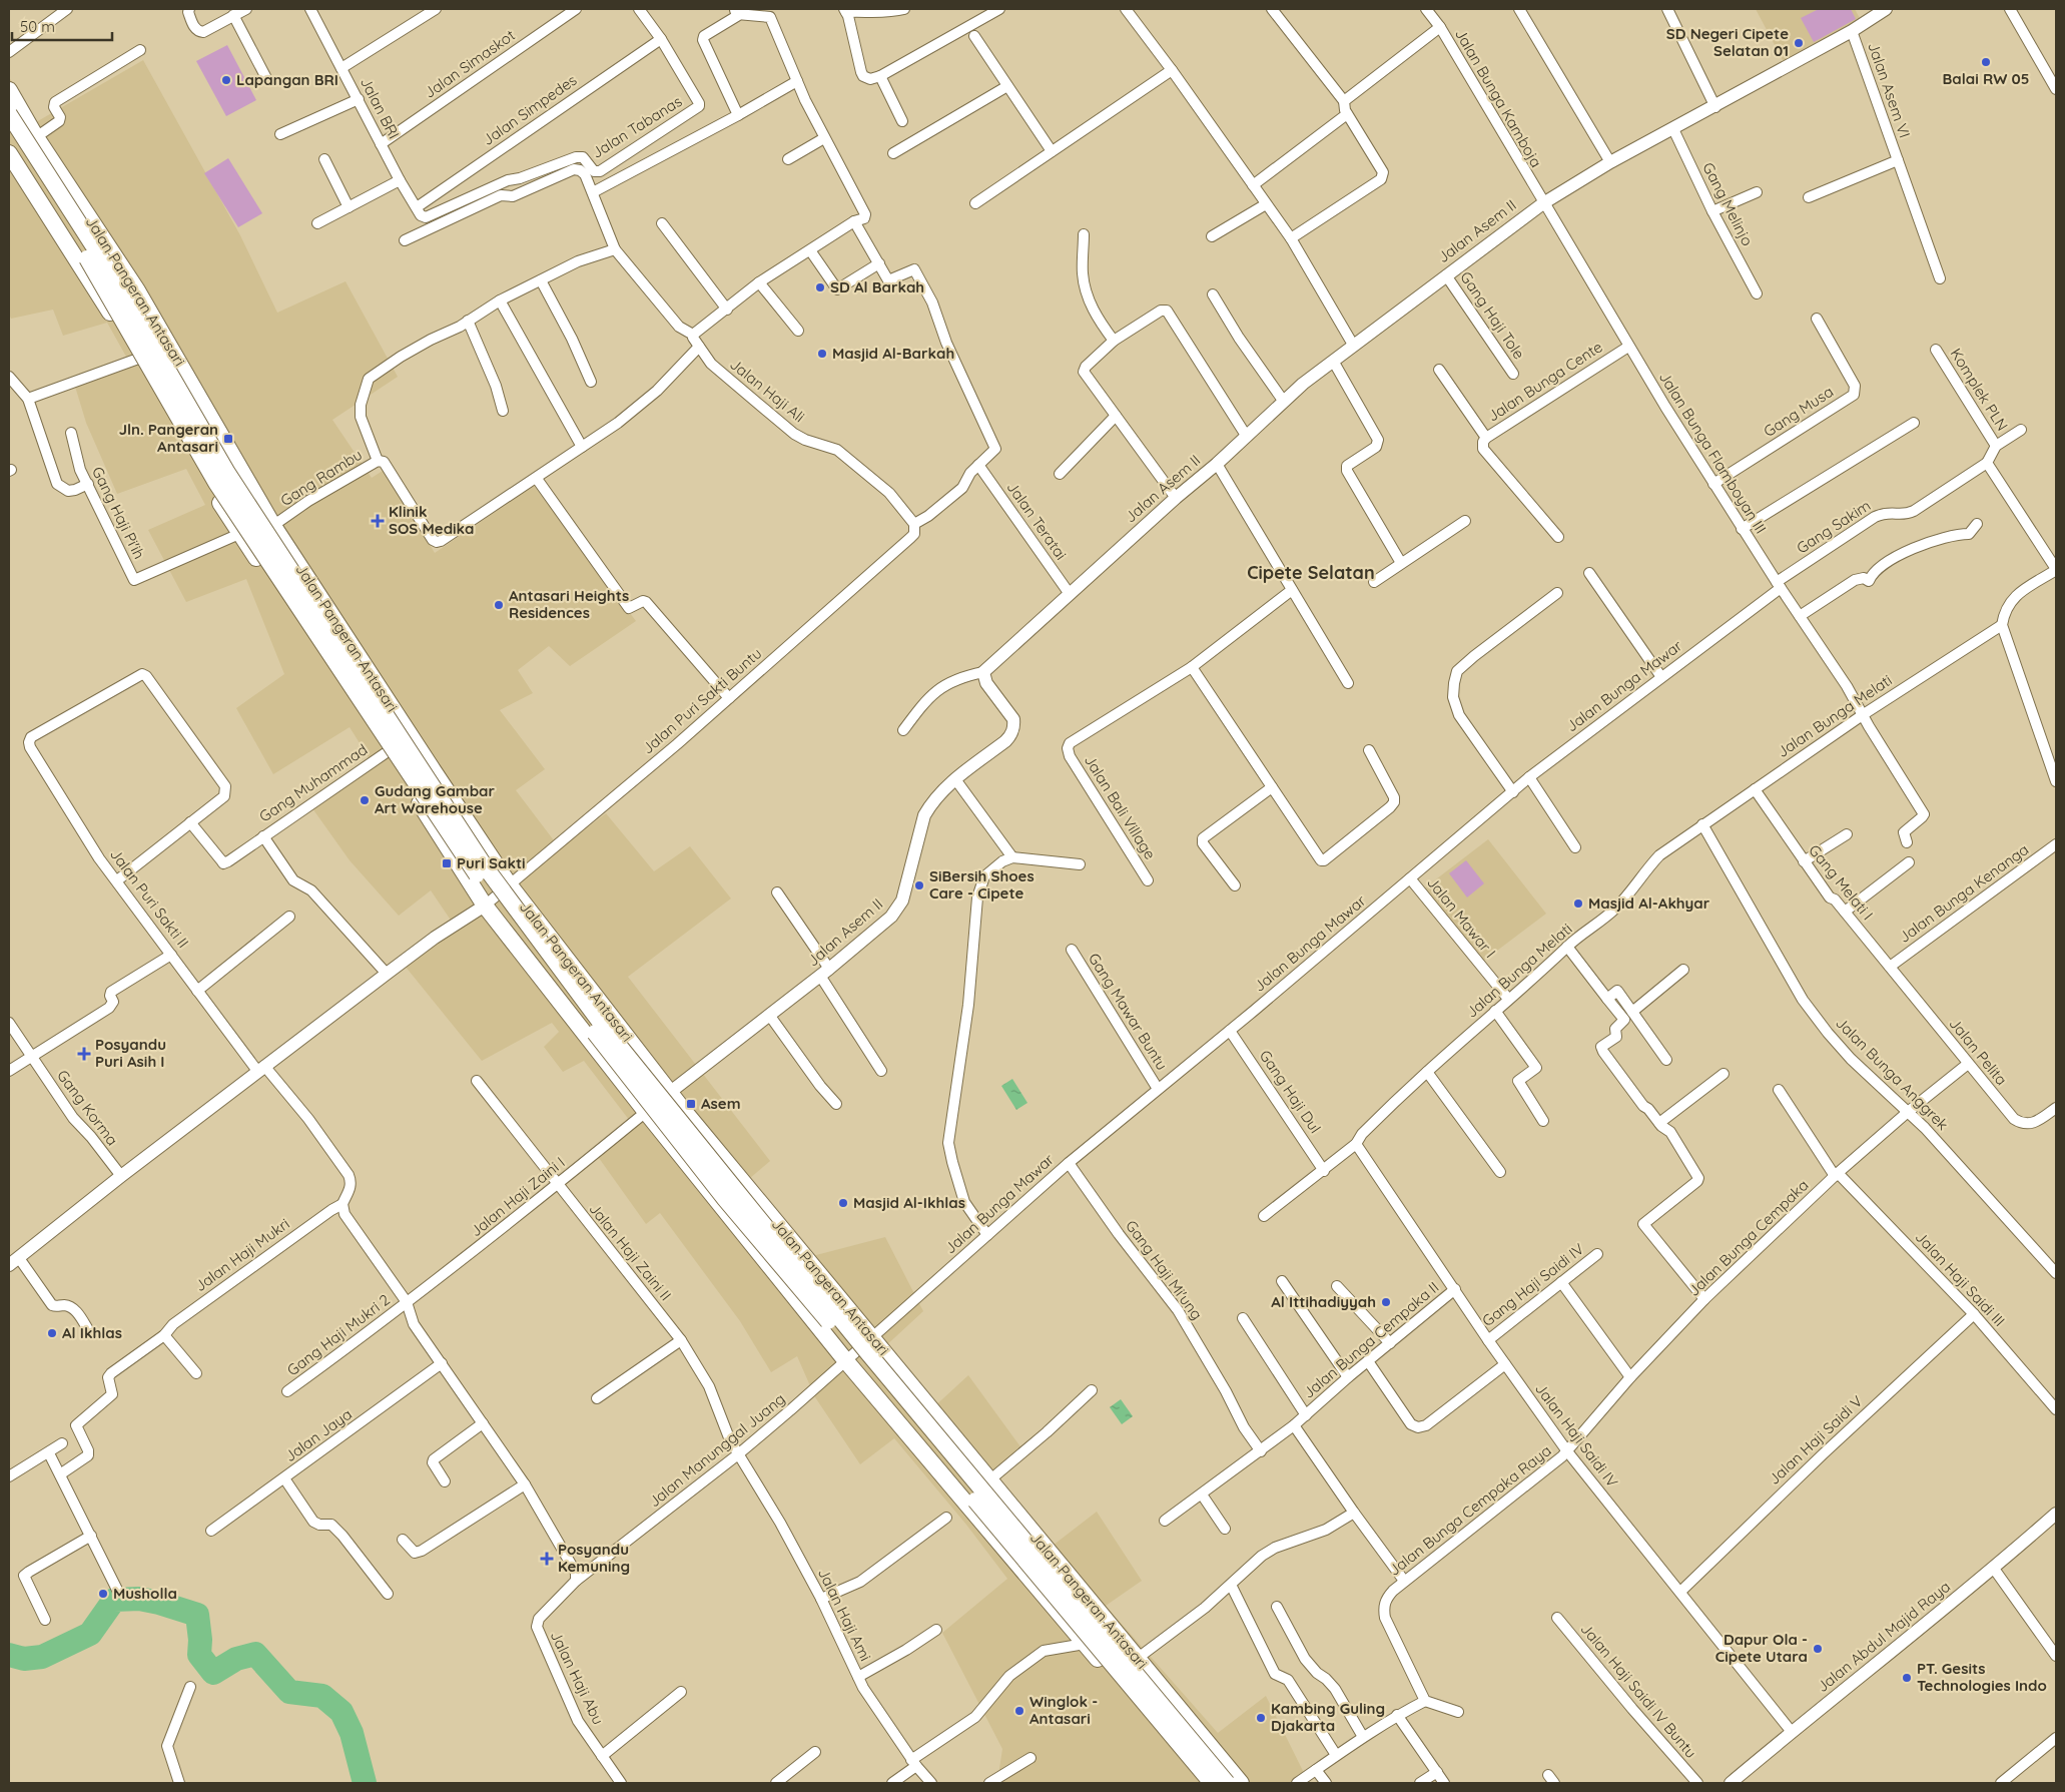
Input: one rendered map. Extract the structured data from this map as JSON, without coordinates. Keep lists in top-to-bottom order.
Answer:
{
  "streets": {
    "main road": ["Jalan Pangeran Antasari"],
    "street": [
      "Jalan Simaskot",
      "Jalan Asem VI",
      "Jalan Bunga Kamboja",
      "Jalan BRI",
      "Jalan Simpedes",
      "Jalan Tabanas",
      "Gang Melinjo",
      "Jalan Asem II",
      "Gang Haji Tole",
      "Jalan Bunga Cente",
      "Komplek PLN",
      "Jalan Haji Ali",
      "Gang Musa",
      "Jalan Bunga Flamboyan III",
      "Gang Rambu",
      "Gang Haji Pi'ih",
      "Jalan Teratai",
      "Gang Sakim",
      "Jalan Bunga Mawar",
      "Jalan Puri Sakti Buntu",
      "Jalan Bunga Melati",
      "Gang Muhammad",
      "Jalan Bali Village",
      "Gang Melati I",
      "Jalan Bunga Kenanga",
      "Jalan Puri Sakti II",
      "Jalan Mawar I",
      "Gang Mawar Buntu",
      "Jalan Pelita",
      "Jalan Bunga Anggrek",
      "Gang Haji Dul",
      "Gang Korma",
      "Jalan Haji Zaini I",
      "Jalan Bunga Cempaka",
      "Jalan Haji Zaini II",
      "Jalan Haji Mukri",
      "Gang Haji Mi'ung",
      "Jalan Haji Saidi III",
      "Gang Haji Saidi IV",
      "Gang Haji Mukri 2",
      "Jalan Bunga Cempaka II",
      "Jalan Jaya",
      "Jalan Haji Saidi IV",
      "Jalan Haji Saidi V",
      "Jalan Manunggal Juang",
      "Jalan Bunga Cempaka Raya",
      "Jalan Haji Ami",
      "Jalan Abdul Majid Raya",
      "Jalan Haji Abu",
      "Jalan Haji Saidi IV Buntu"
    ]
  },
  "crossings": [
    ["Jalan Simaskot", "Jalan BRI"],
    ["Jalan Asem VI", "Jalan Asem II"],
    ["Jalan Bunga Kamboja", "Jalan Asem II"],
    ["Jalan Bunga Kamboja", "Jalan Bunga Flamboyan III"],
    ["Jalan BRI", "Jalan Simpedes"],
    ["Jalan BRI", "Jalan Tabanas"],
    ["Jalan Simpedes", "Jalan Tabanas"],
    ["Gang Melinjo", "Jalan Asem II"],
    ["Jalan Asem II", "Jalan Pangeran Antasari"],
    ["Jalan Asem II", "Gang Haji Tole"],
    ["Jalan Asem II", "Jalan Bunga Flamboyan III"],
    ["Jalan Asem II", "Jalan Teratai"],
    ["Jalan Asem II", "Jalan Haji Zaini I"],
    ["Jalan Pangeran Antasari", "Gang Rambu"],
    ["Jalan Pangeran Antasari", "Gang Haji Pi'ih"],
    ["Jalan Pangeran Antasari", "Jalan Bunga Mawar"],
    ["Jalan Pangeran Antasari", "Jalan Puri Sakti Buntu"],
    ["Jalan Pangeran Antasari", "Gang Muhammad"],
    ["Jalan Pangeran Antasari", "Jalan Haji Zaini I"],
    ["Jalan Pangeran Antasari", "Jalan Manunggal Juang"],
    ["Jalan Bunga Cente", "Jalan Bunga Flamboyan III"],
    ["Komplek PLN", "Gang Sakim"],
    ["Jalan Haji Ali", "Jalan Puri Sakti Buntu"],
    ["Gang Musa", "Jalan Bunga Flamboyan III"],
    ["Jalan Bunga Flamboyan III", "Gang Sakim"],
    ["Jalan Bunga Flamboyan III", "Jalan Bunga Mawar"],
    ["Jalan Bunga Flamboyan III", "Jalan Bunga Melati"],
    ["Gang Rambu", "Gang Haji Pi'ih"],
    ["Gang Sakim", "Jalan Bunga Mawar"],
    ["Jalan Bunga Mawar", "Jalan Mawar I"],
    ["Jalan Bunga Mawar", "Gang Mawar Buntu"],
    ["Jalan Bunga Mawar", "Gang Haji Dul"],
    ["Jalan Bunga Mawar", "Gang Haji Mi'ung"],
    ["Jalan Bunga Mawar", "Jalan Manunggal Juang"],
    ["Jalan Bunga Melati", "Gang Melati I"],
    ["Jalan Bunga Melati", "Jalan Mawar I"],
    ["Jalan Bunga Melati", "Jalan Bunga Anggrek"],
    ["Jalan Bunga Melati", "Gang Haji Dul"],
    ["Jalan Bunga Melati", "Jalan Haji Saidi IV"],
    ["Gang Melati I", "Jalan Bunga Kenanga"],
    ["Gang Melati I", "Jalan Pelita"],
    ["Jalan Bunga Kenanga", "Jalan Pelita"],
    ["Jalan Puri Sakti II", "Jalan Haji Mukri"],
    ["Jalan Pelita", "Jalan Bunga Cempaka"],
    ["Jalan Bunga Anggrek", "Jalan Bunga Cempaka"],
    ["Jalan Haji Zaini I", "Jalan Haji Zaini II"],
    ["Jalan Haji Zaini I", "Gang Haji Mukri 2"],
    ["Jalan Bunga Cempaka", "Jalan Haji Saidi III"],
    ["Jalan Bunga Cempaka", "Jalan Haji Saidi IV"],
    ["Jalan Bunga Cempaka", "Jalan Bunga Cempaka Raya"],
    ["Jalan Haji Zaini II", "Jalan Manunggal Juang"],
    ["Jalan Haji Zaini II", "Jalan Haji Ami"],
    ["Gang Haji Mi'ung", "Jalan Bunga Cempaka II"],
    ["Jalan Haji Saidi III", "Jalan Haji Saidi V"],
    ["Gang Haji Saidi IV", "Jalan Haji Saidi IV"],
    ["Jalan Bunga Cempaka II", "Jalan Haji Saidi IV"],
    ["Jalan Haji Saidi IV", "Jalan Haji Saidi V"],
    ["Jalan Haji Saidi IV", "Jalan Bunga Cempaka Raya"],
    ["Jalan Haji Saidi IV", "Jalan Abdul Majid Raya"],
    ["Jalan Manunggal Juang", "Jalan Haji Ami"],
    ["Jalan Manunggal Juang", "Jalan Haji Abu"]
  ],
  "districts": ["Cipete Selatan"],
  "places": {
    "other": [
      "SD Negeri Cipete Selatan 01",
      "Balai RW 05",
      "Lapangan BRI",
      "SD Al Barkah",
      "Masjid Al-Barkah",
      "Antasari Heights Residences",
      "Gudang Gambar Art Warehouse",
      "SiBersih Shoes Care - Cipete",
      "Masjid Al-Akhyar",
      "Masjid Al-Ikhlas",
      "Al Ittihadiyyah",
      "Al Ikhlas",
      "Musholla",
      "Dapur Ola - Cipete Utara",
      "PT. Gesits Technologies Indo",
      "Winglok - Antasari",
      "Kambing Guling Djakarta"
    ],
    "transit": ["Jln. Pangeran Antasari", "Puri Sakti", "Asem"],
    "health": ["Klinik SOS Medika", "Posyandu Puri Asih I", "Posyandu Kemuning"]
  },
  "scale_bar": "50 m"
}
